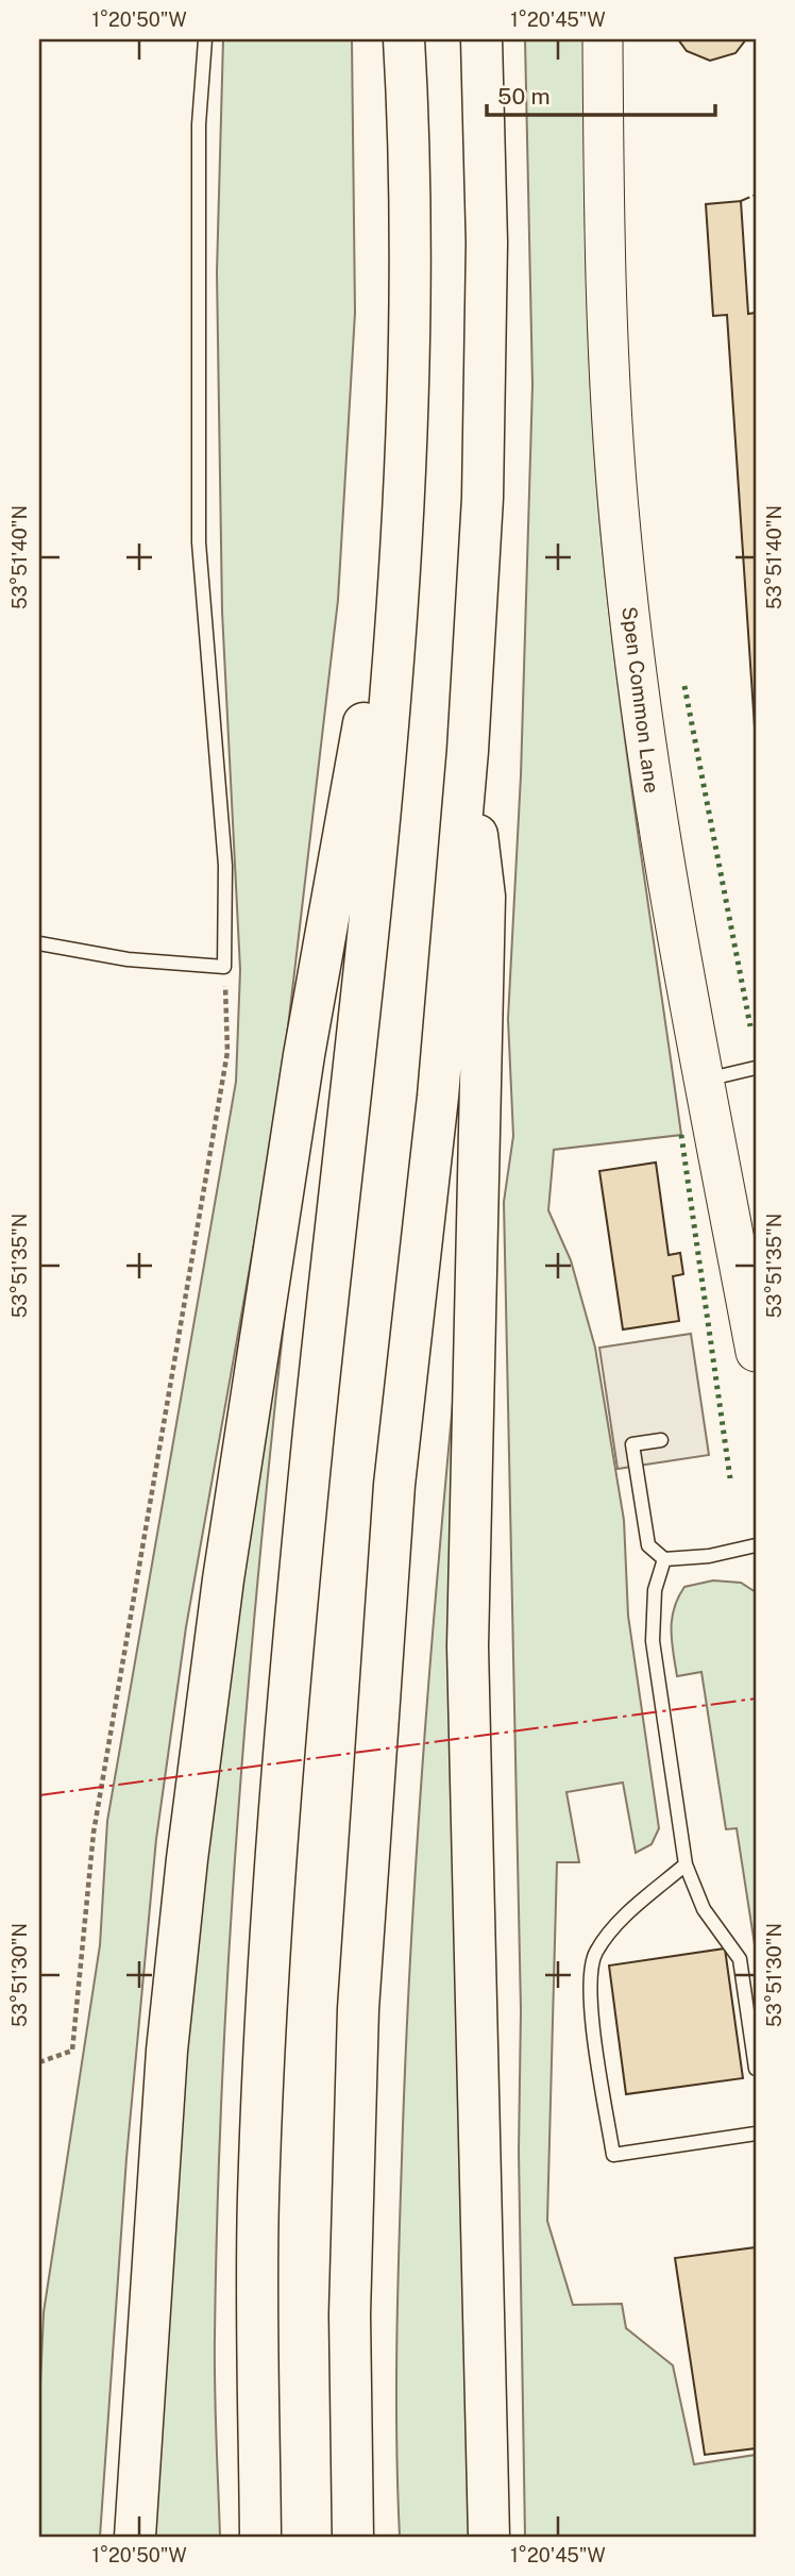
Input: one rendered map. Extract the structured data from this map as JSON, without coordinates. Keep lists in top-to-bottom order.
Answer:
{
  "streets": {
    "street": ["Spen Common Lane"]
  },
  "scale_bar": "50 m",
  "coordinates": [
    "1°20'50\"W",
    "1°20'45\"W",
    "53°51'40\"N",
    "53°51'35\"N",
    "53°51'30\"N"
  ]
}
